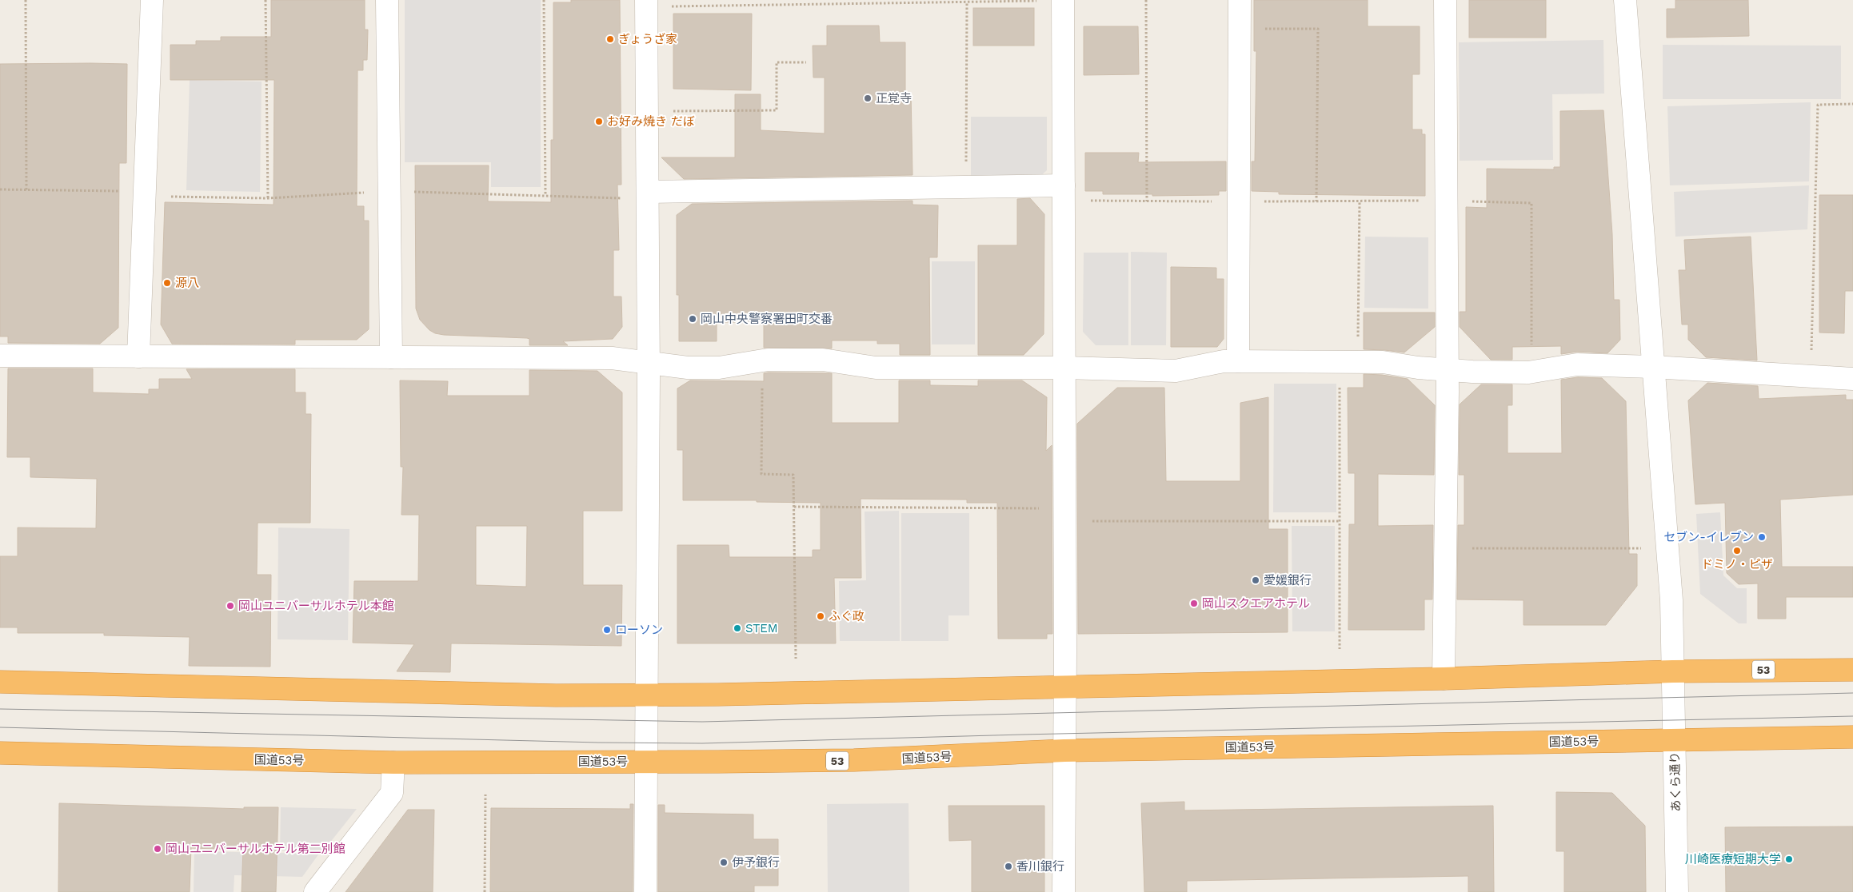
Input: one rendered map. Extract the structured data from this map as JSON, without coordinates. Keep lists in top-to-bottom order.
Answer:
{
  "streets": {
    "highway": ["53", "国道53号"],
    "street": ["あくら通り"]
  },
  "crossings": [
    ["53", "あくら通り"],
    ["国道53号", "あくら通り"]
  ],
  "places": [
    "ぎょうざ家",
    "正覚寺",
    "お好み焼き だぼ",
    "源八",
    "岡山中央警察署田町交番",
    "セブン-イレブン",
    "ドミノ・ピザ",
    "愛媛銀行",
    "岡山スクエアホテル",
    "岡山ユニバーサルホテル本館",
    "ふぐ政",
    "STEM",
    "ローソン",
    "岡山ユニバーサルホテル第二別館",
    "川崎医療短期大学",
    "伊予銀行",
    "香川銀行"
  ]
}
